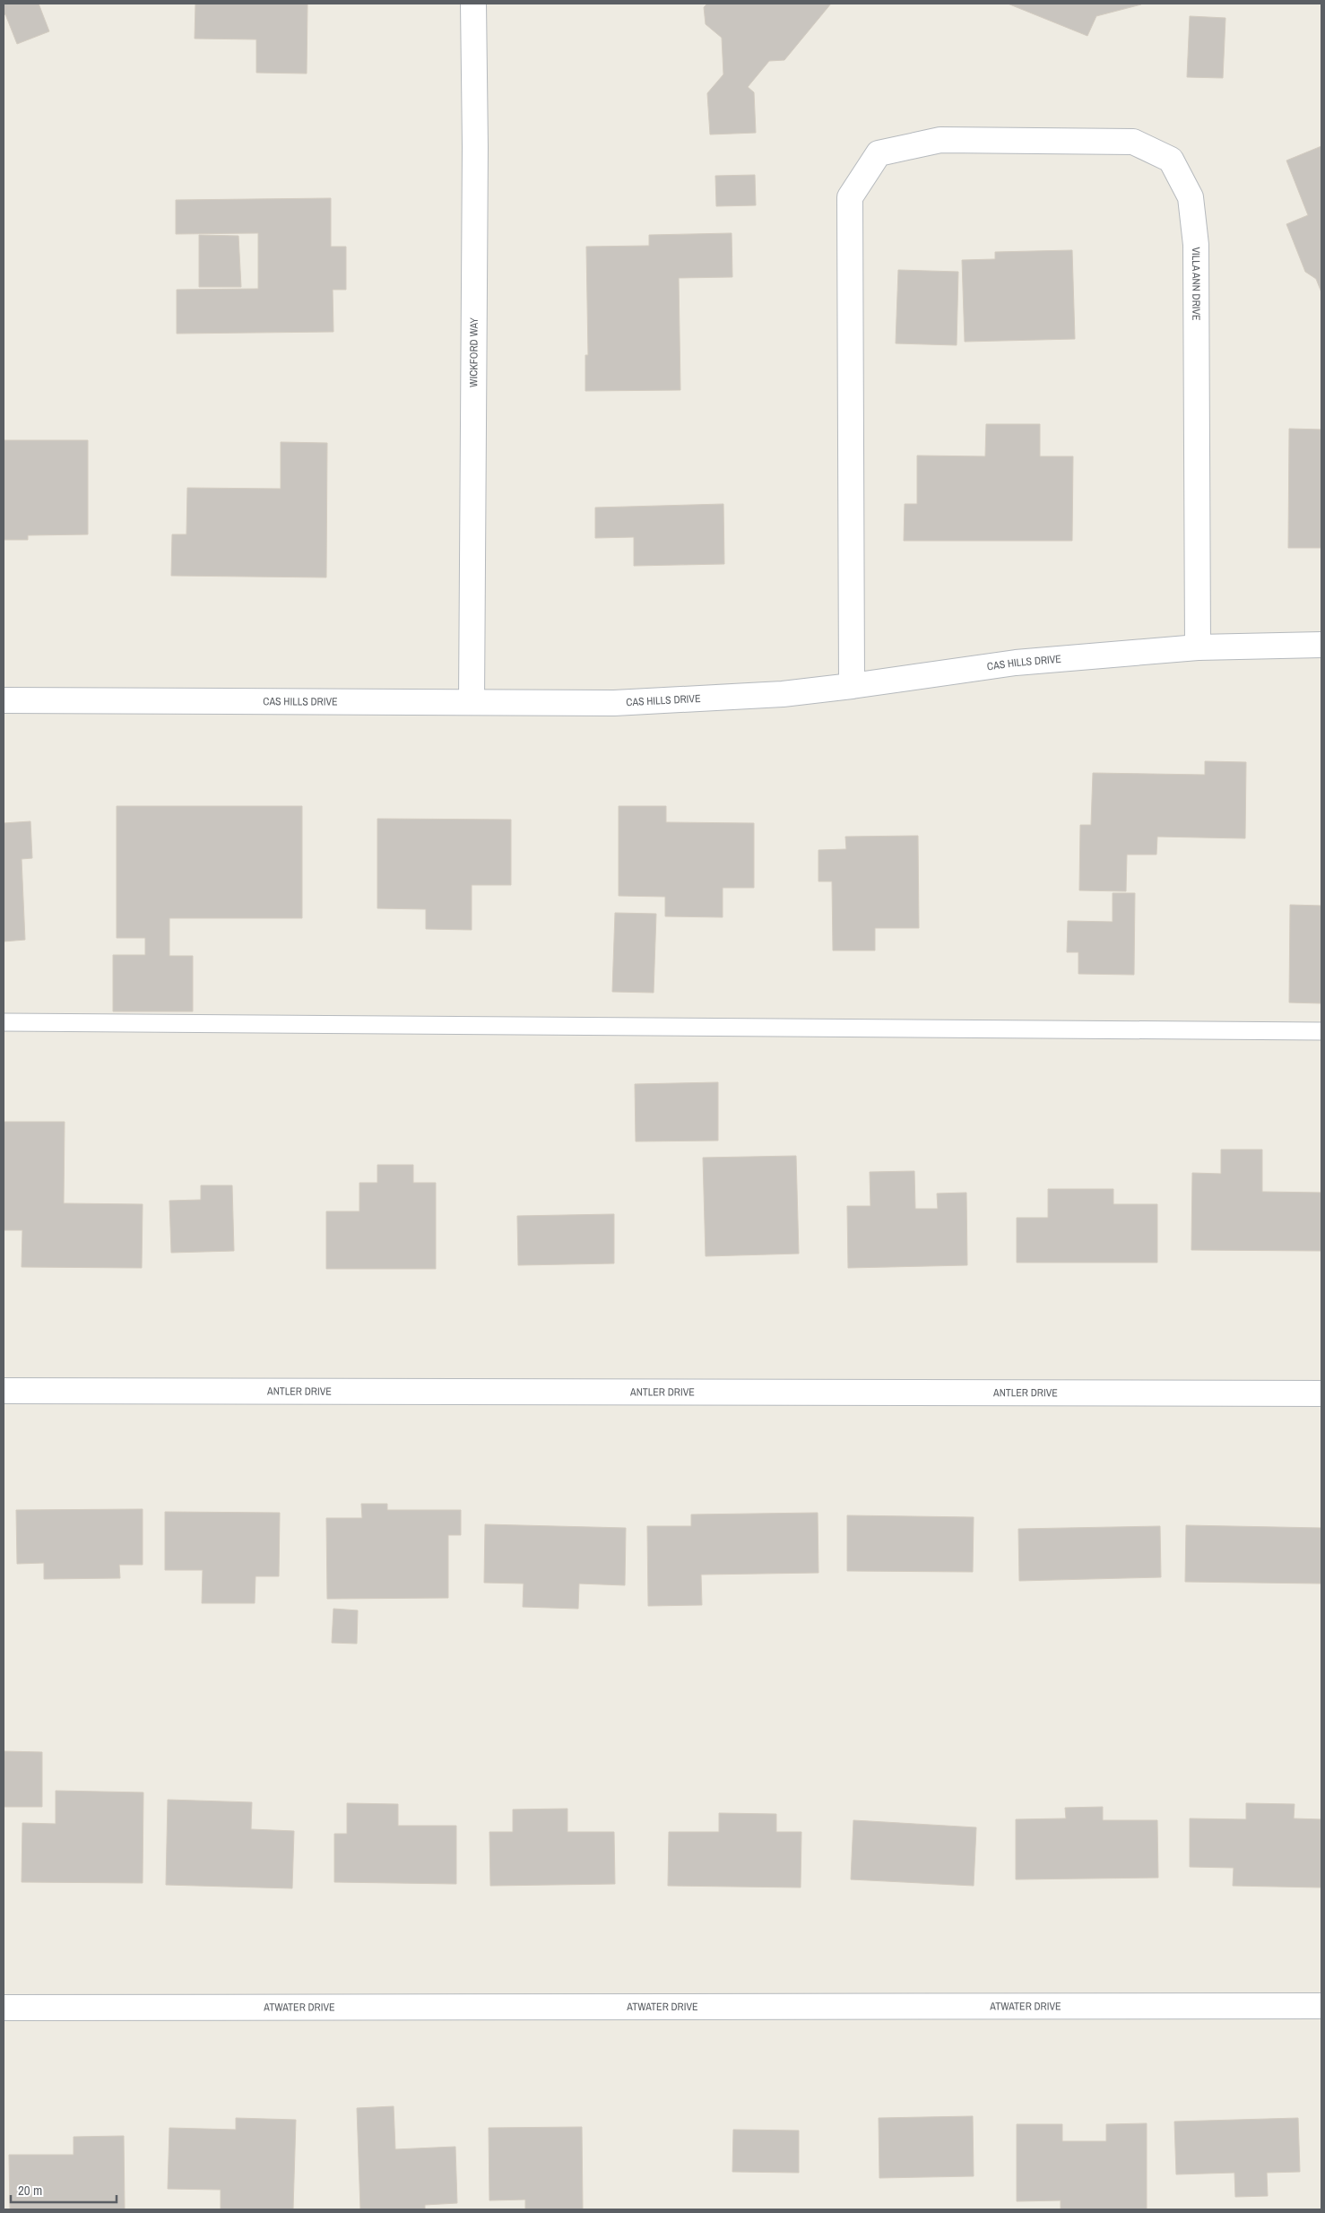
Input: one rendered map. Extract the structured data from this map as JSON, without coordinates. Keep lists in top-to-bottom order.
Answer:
{
  "streets": {
    "street": [
      "VILLA ANN DRIVE",
      "WICKFORD WAY",
      "CAS HILLS DRIVE",
      "ANTLER DRIVE",
      "ATWATER DRIVE"
    ]
  },
  "crossings": [
    ["VILLA ANN DRIVE", "CAS HILLS DRIVE"],
    ["WICKFORD WAY", "CAS HILLS DRIVE"]
  ],
  "scale_bar": "20 m"
}
